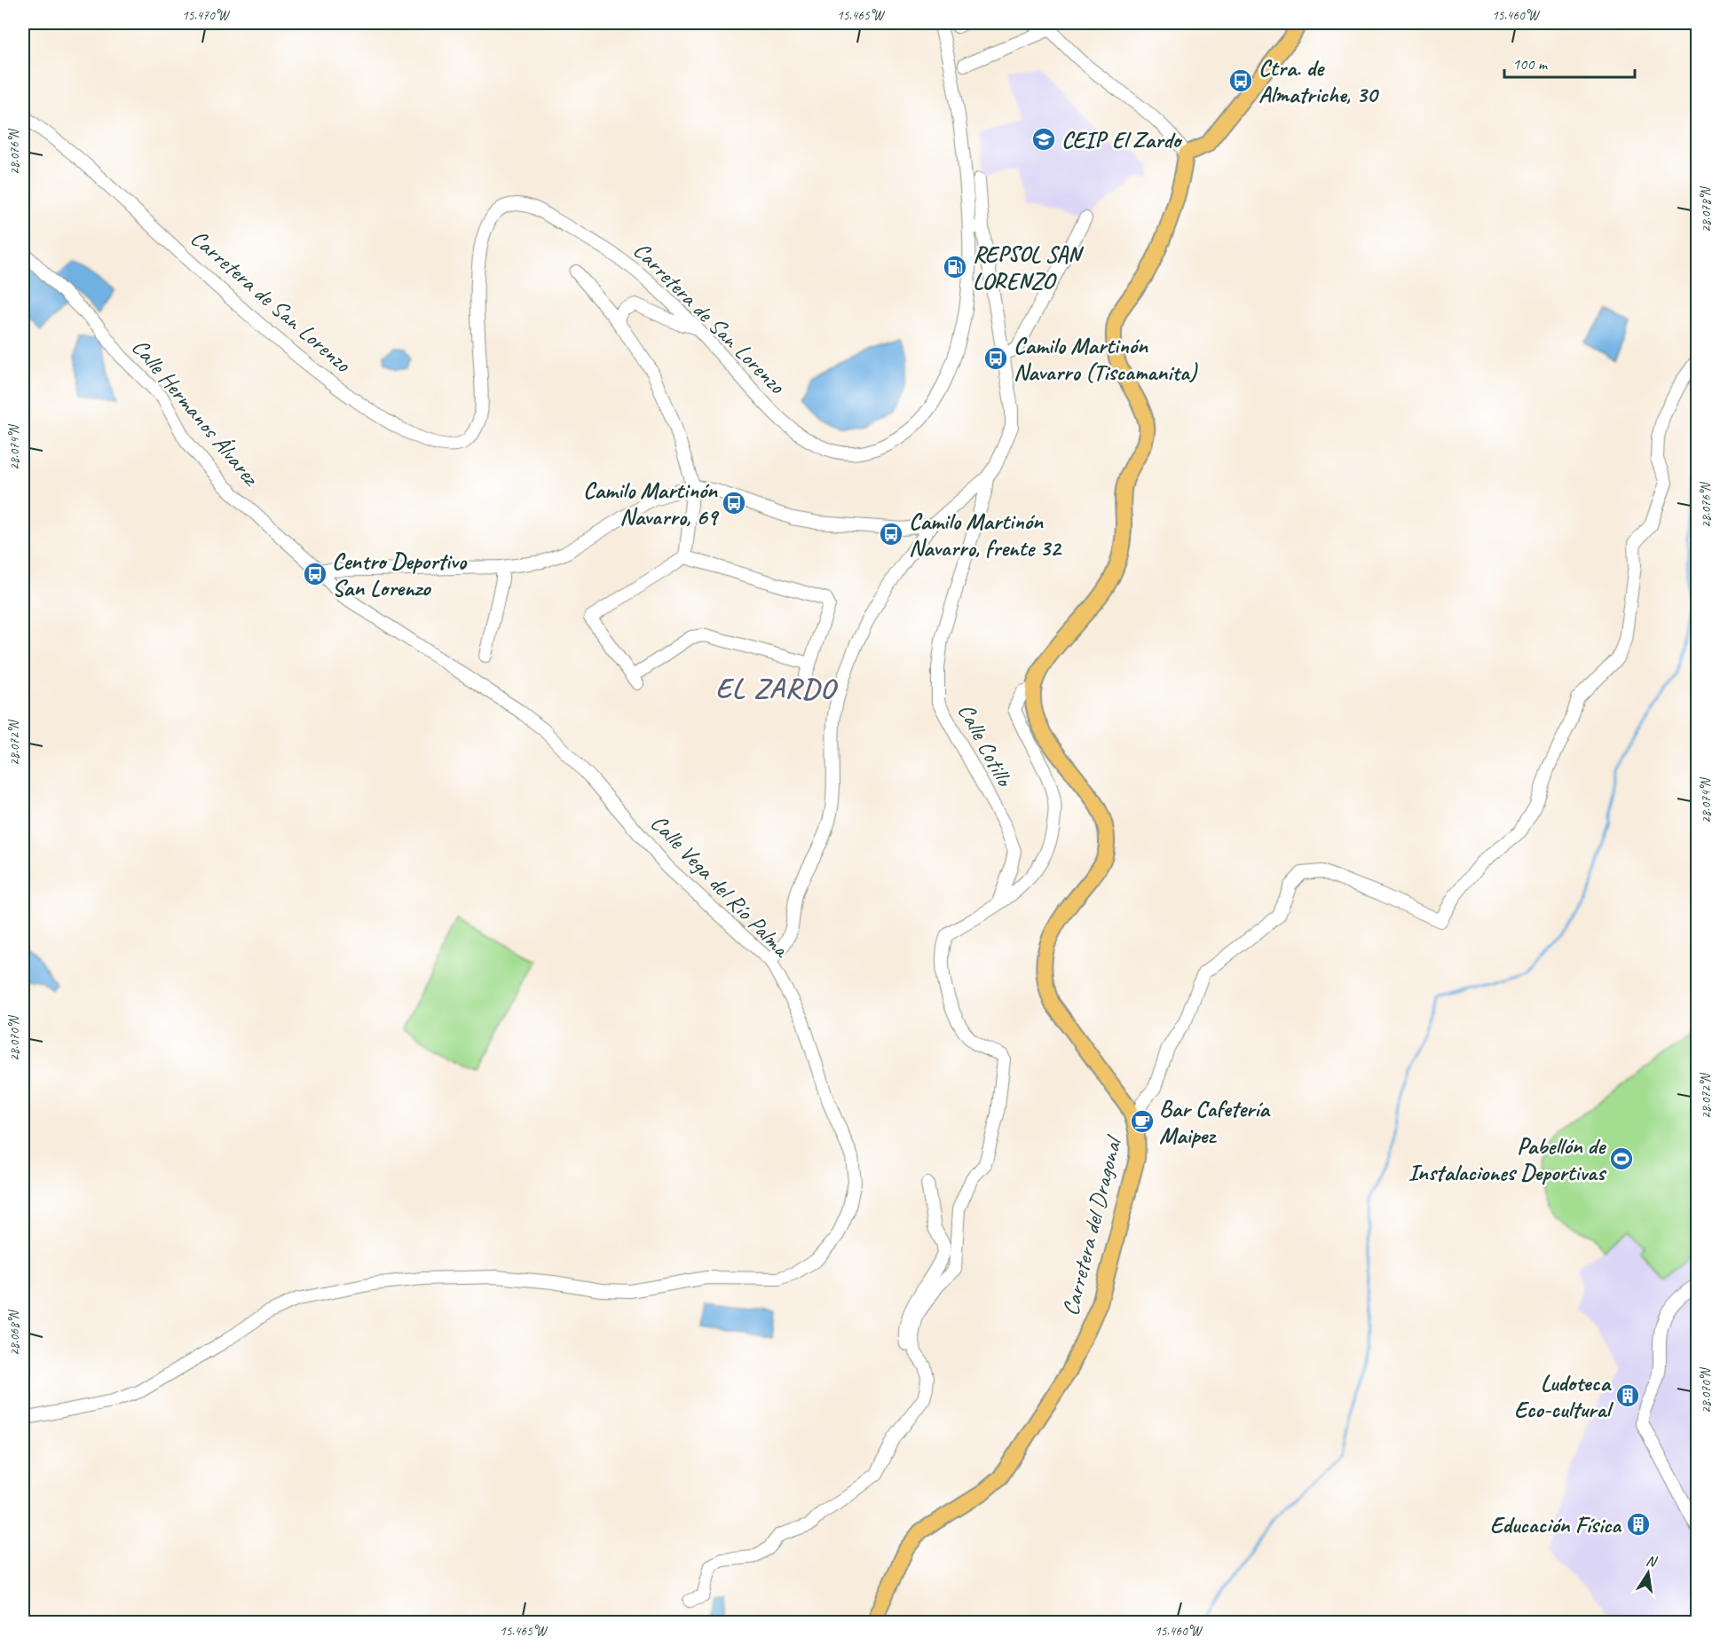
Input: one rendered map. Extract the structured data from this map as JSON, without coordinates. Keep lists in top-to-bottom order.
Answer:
{
  "streets": {
    "main road": ["Carretera del Dragonal"],
    "street": [
      "Carretera de San Lorenzo",
      "Calle Hermanos Álvarez",
      "Calle Cotillo",
      "Calle Vega del Río Palma"
    ]
  },
  "crossings": [
    ["Calle Hermanos Álvarez", "Calle Vega del Río Palma"]
  ],
  "districts": ["EL ZARDO"],
  "places": {
    "bus stop": [
      "Ctra. de Almatriche, 30",
      "Camilo Martinón Navarro (Tiscamanita)",
      "Camilo Martinón Navarro, 69",
      "Camilo Martinón Navarro, frente 32",
      "Centro Deportivo San Lorenzo"
    ],
    "school or university": ["CEIP El Zardo"],
    "fuel station": ["REPSOL SAN LORENZO"],
    "cafe": ["Bar Cafetería Maipez"],
    "sports": ["Pabellón de Instalaciones Deportivas"],
    "building": ["Ludoteca Eco-cultural", "Educación Física"]
  },
  "scale_bar": "100 m",
  "north": "top",
  "coordinates": [
    "15.470°W",
    "15.465°W",
    "15.460°W",
    "28.076°N",
    "28.078°N",
    "28.074°N",
    "28.072°N",
    "28.070°N",
    "28.068°N"
  ]
}
